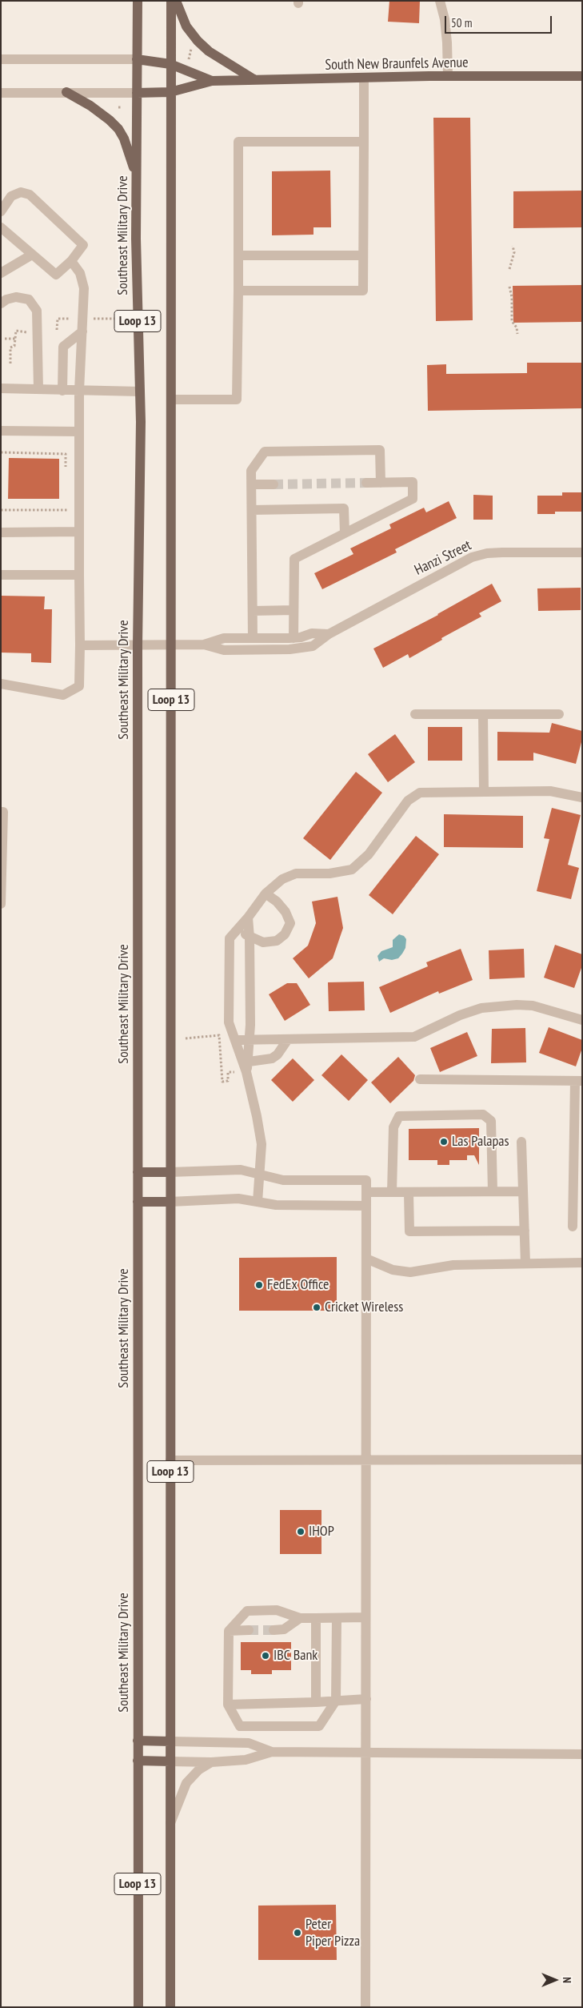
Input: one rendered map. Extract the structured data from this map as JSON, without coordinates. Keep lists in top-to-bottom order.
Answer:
{
  "streets": {
    "main road": ["South New Braunfels Avenue", "Southeast Military Drive", "Loop 13"],
    "street": ["Hanzi Street"]
  },
  "crossings": [
    ["South New Braunfels Avenue", "Southeast Military Drive"],
    ["South New Braunfels Avenue", "Loop 13"],
    ["Southeast Military Drive", "Hanzi Street"],
    ["Loop 13", "Hanzi Street"]
  ],
  "places": [
    "Las Palapas",
    "FedEx Office",
    "Cricket Wireless",
    "IHOP",
    "IBC Bank",
    "Peter Piper Pizza"
  ],
  "scale_bar": "50 m",
  "north": "right"
}
